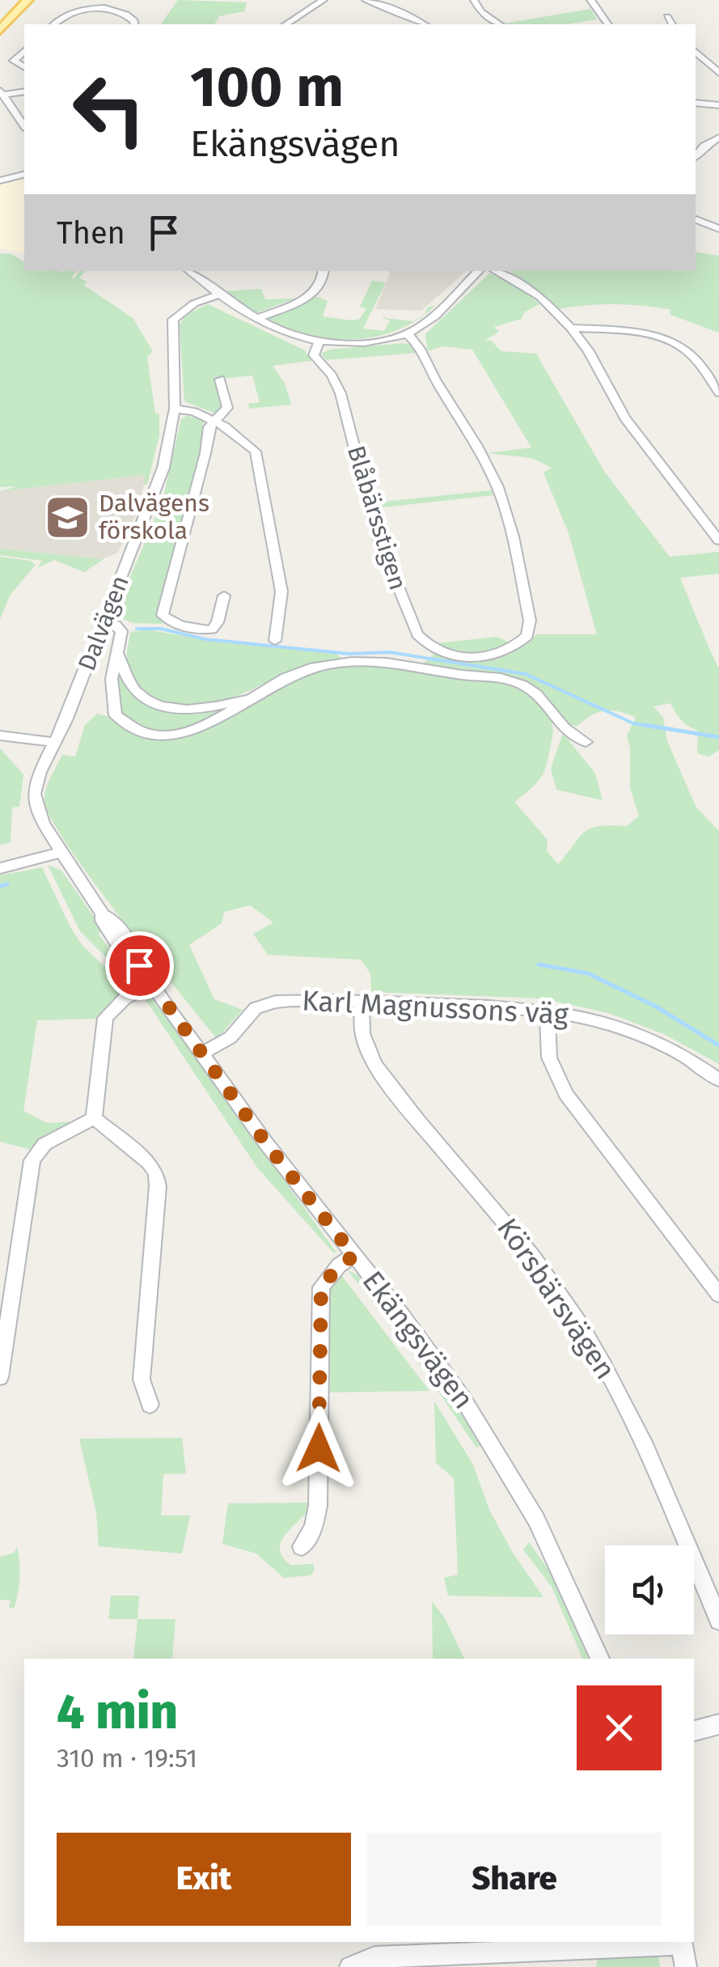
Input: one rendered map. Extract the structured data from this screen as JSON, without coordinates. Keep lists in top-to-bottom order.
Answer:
{
  "streets": {
    "street": [
      "Blåbärsstigen",
      "Dalvägen",
      "Karl Magnussons väg",
      "Körsbärsvägen",
      "Ekängsvägen"
    ]
  },
  "crossings": [
    ["Dalvägen", "Ekängsvägen"],
    ["Karl Magnussons väg", "Körsbärsvägen"],
    ["Karl Magnussons väg", "Ekängsvägen"]
  ],
  "places": {
    "school or university": ["Dalvägens förskola"]
  },
  "page": {
    "turn": ["100 m", "Ekängsvägen"],
    "then": "Then",
    "heading": ["4 min", "310 m · 19:51"],
    "buttons": ["Exit", "Share"]
  }
}
